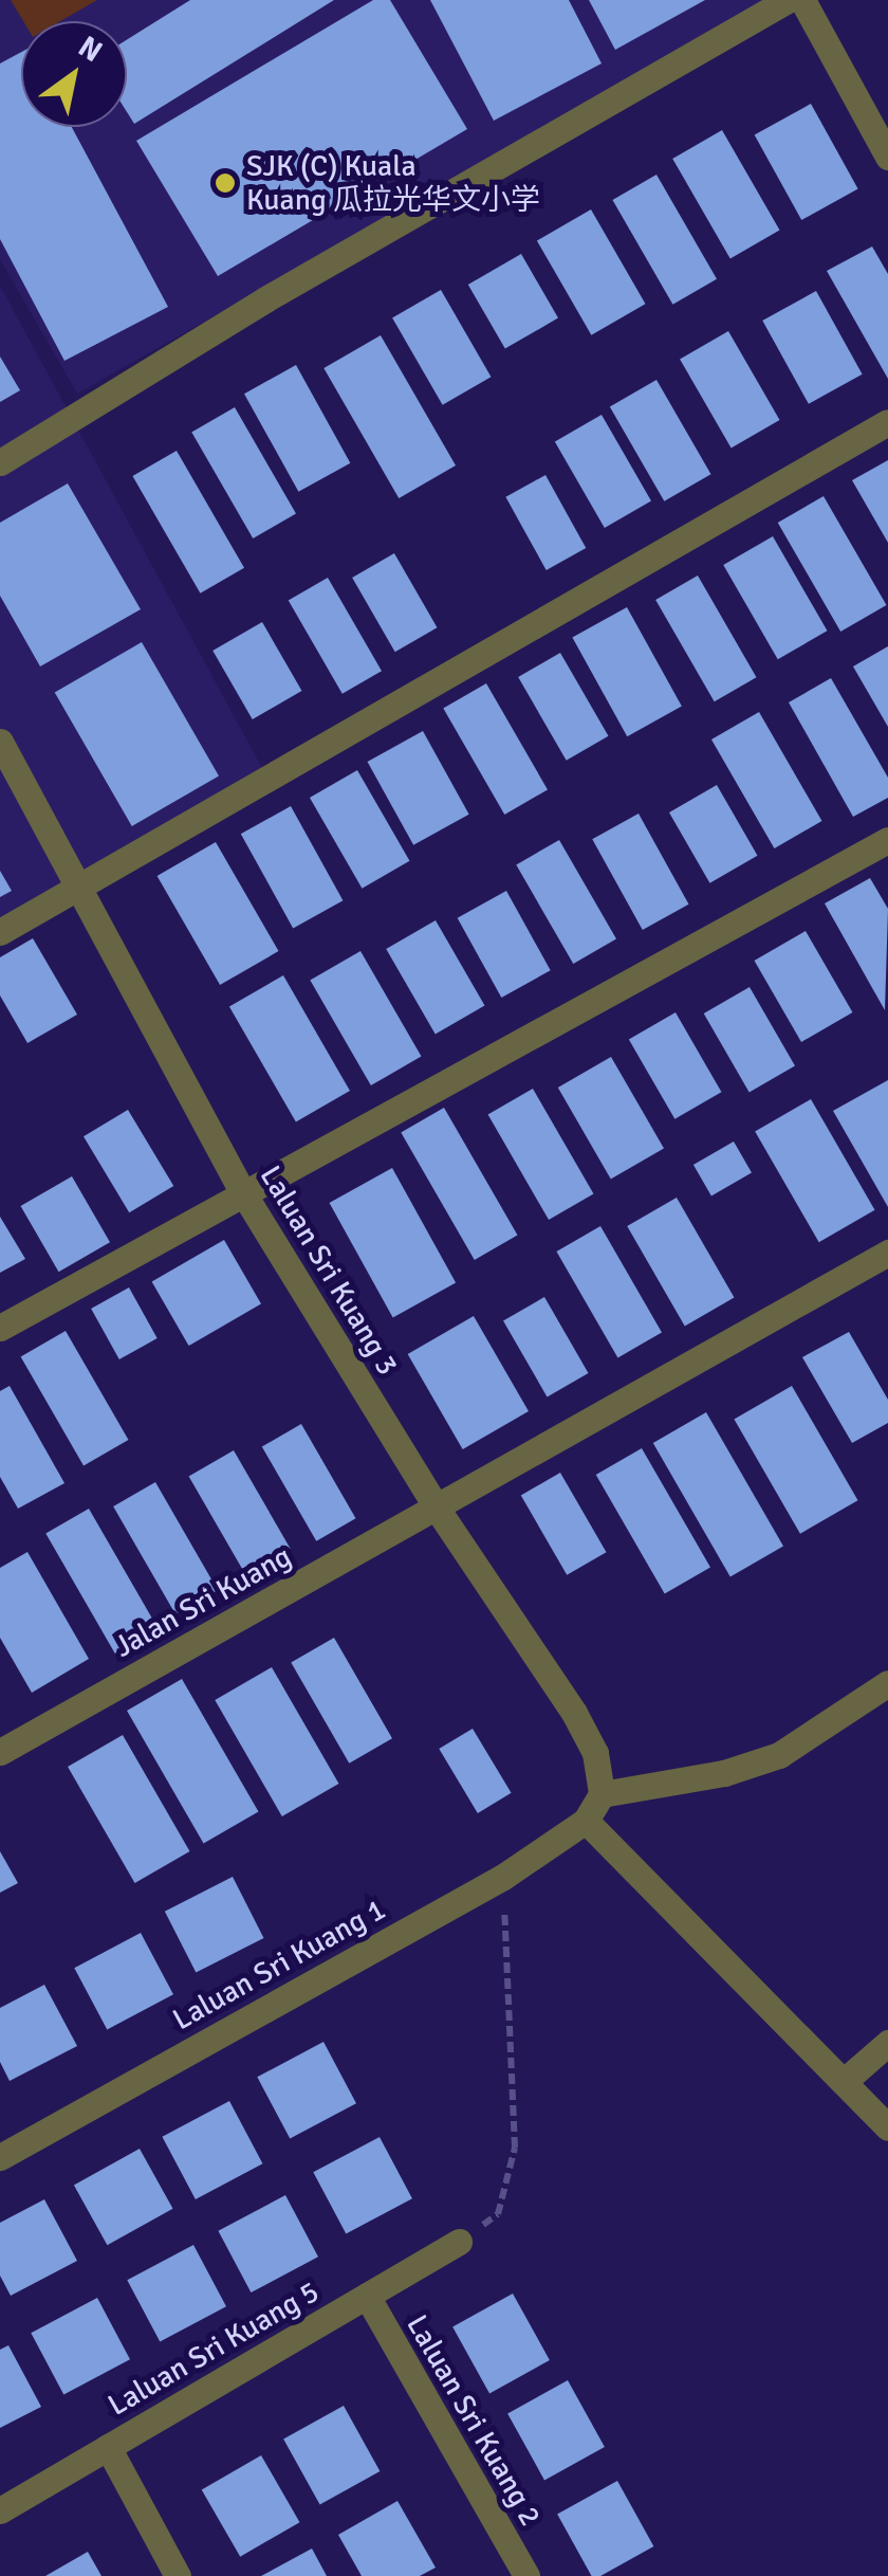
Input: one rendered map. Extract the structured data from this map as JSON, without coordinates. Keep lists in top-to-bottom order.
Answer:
{
  "streets": {
    "street": [
      "Laluan Sri Kuang 3",
      "Jalan Sri Kuang",
      "Laluan Sri Kuang 1",
      "Laluan Sri Kuang 5",
      "Laluan Sri Kuang 2"
    ]
  },
  "crossings": [
    ["Laluan Sri Kuang 3", "Jalan Sri Kuang"],
    ["Laluan Sri Kuang 5", "Laluan Sri Kuang 2"]
  ],
  "places": ["SJK (C) Kuala Kuang 瓜拉光华文小学"],
  "north": "top right"
}
